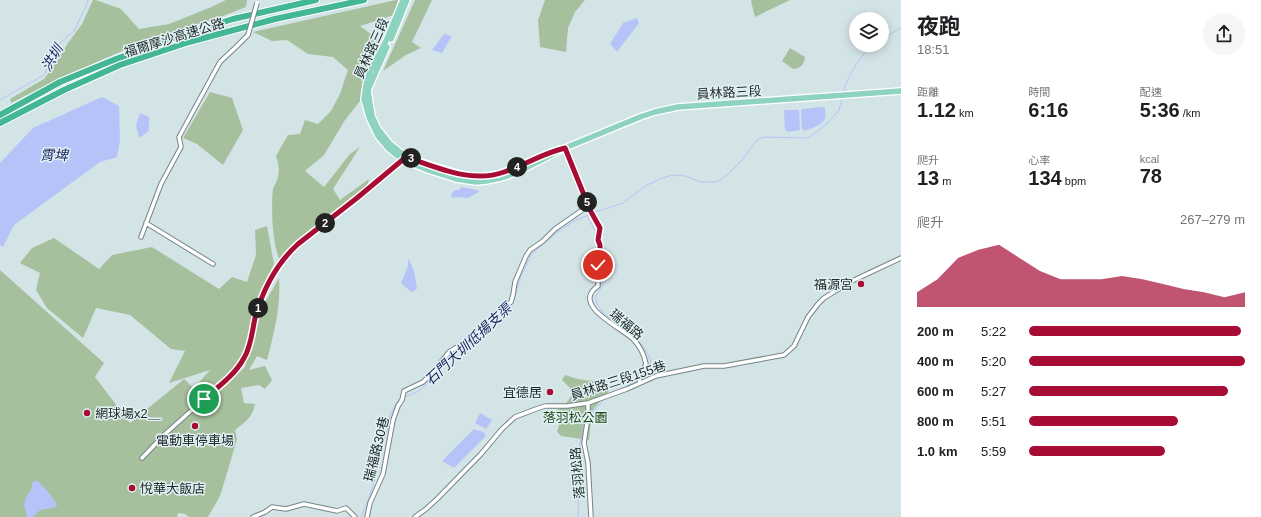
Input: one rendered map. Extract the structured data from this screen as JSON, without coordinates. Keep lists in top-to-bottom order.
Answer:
{
  "streets": {
    "highway": ["福爾摩沙高速公路"],
    "main road": ["員林路三段"],
    "street": [
      "瑞福路",
      "員林路三段155巷",
      "瑞福路30巷",
      "落羽松路"
    ]
  },
  "crossings": [
    ["員林路三段", "瑞福路"],
    ["瑞福路", "員林路三段155巷"],
    ["瑞福路", "瑞福路30巷"],
    ["員林路三段155巷", "落羽松路"]
  ],
  "water": ["洪圳", "霄埤", "石門大圳低揚支渠"],
  "parks": ["落羽松公園"],
  "places": [
    "福源宮",
    "宜德居",
    "網球場x2＿",
    "電動車停車場",
    "悅華大飯店"
  ],
  "page": {
    "heading": ["夜跑", "18:51"],
    "stats": [
      ["距離", "1.12 km"],
      ["時間", "6:16"],
      ["配速", "5:36 /km"],
      ["爬升", "13 m"],
      ["心率", "134 bpm"],
      ["kcal", "78"]
    ],
    "pins": [
      "3",
      "4",
      "5",
      "2",
      "1"
    ],
    "chart": ["爬升", "267–279 m"],
    "list": [
      {
        "name": "200 m",
        "note": "5:22"
      },
      {
        "name": "400 m",
        "note": "5:20"
      },
      {
        "name": "600 m",
        "note": "5:27"
      },
      {
        "name": "800 m",
        "note": "5:51"
      },
      {
        "name": "1.0 km",
        "note": "5:59"
      }
    ]
  }
}
